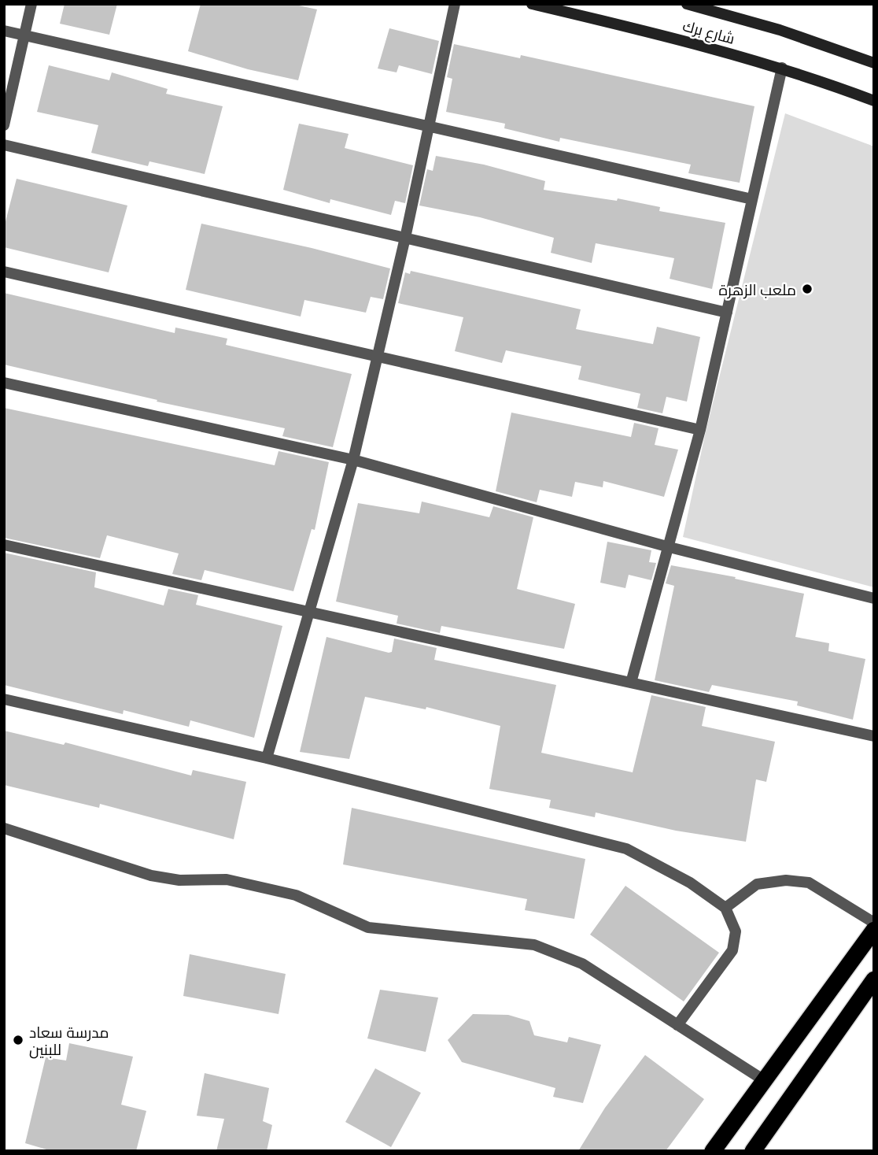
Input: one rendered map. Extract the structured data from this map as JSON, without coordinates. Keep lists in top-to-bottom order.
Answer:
{
  "streets": {
    "main road": ["شارع برك"]
  },
  "places": ["ملعب الزهرة", "مدرسة سعاد للبنين"]
}
